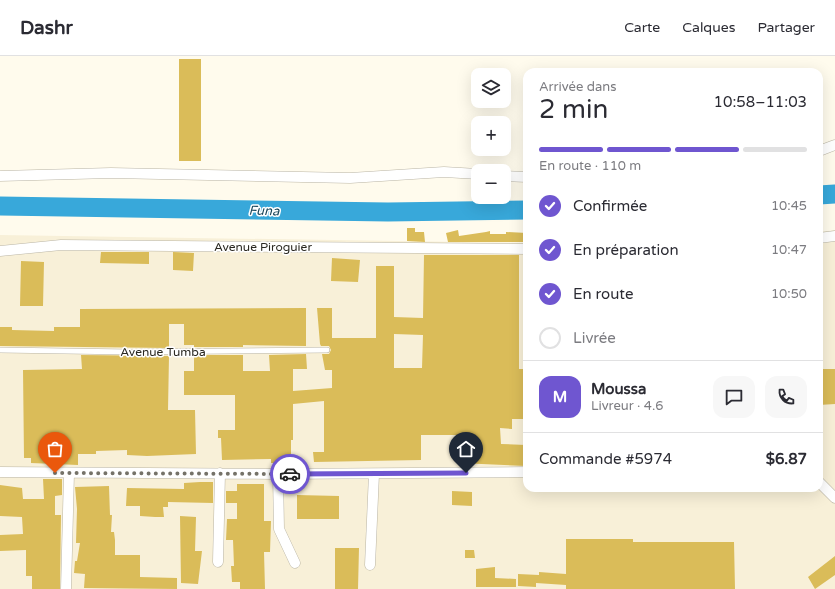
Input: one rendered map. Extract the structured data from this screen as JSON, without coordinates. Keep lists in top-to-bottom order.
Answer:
{
  "streets": {
    "street": ["Avenue Piroguier"],
    "lane": ["Avenue Tumba"]
  },
  "water": ["Funa"],
  "page": {
    "header": "Dashr",
    "nav": ["Carte", "Calques", "Partager"],
    "map_buttons": ["+", "−"],
    "heading": ["2 min", "Arrivée dans", "10:58–11:03"],
    "panel": [
      "Moussa",
      "Livreur · 4.6",
      "Commande #5974",
      "$6.87"
    ],
    "bar": "En route · 110 m",
    "list": [
      ["Confirmée", "10:45"],
      ["En préparation", "10:47"],
      ["En route", "10:50"],
      "Livrée"
    ],
    "round": "M"
  }
}
